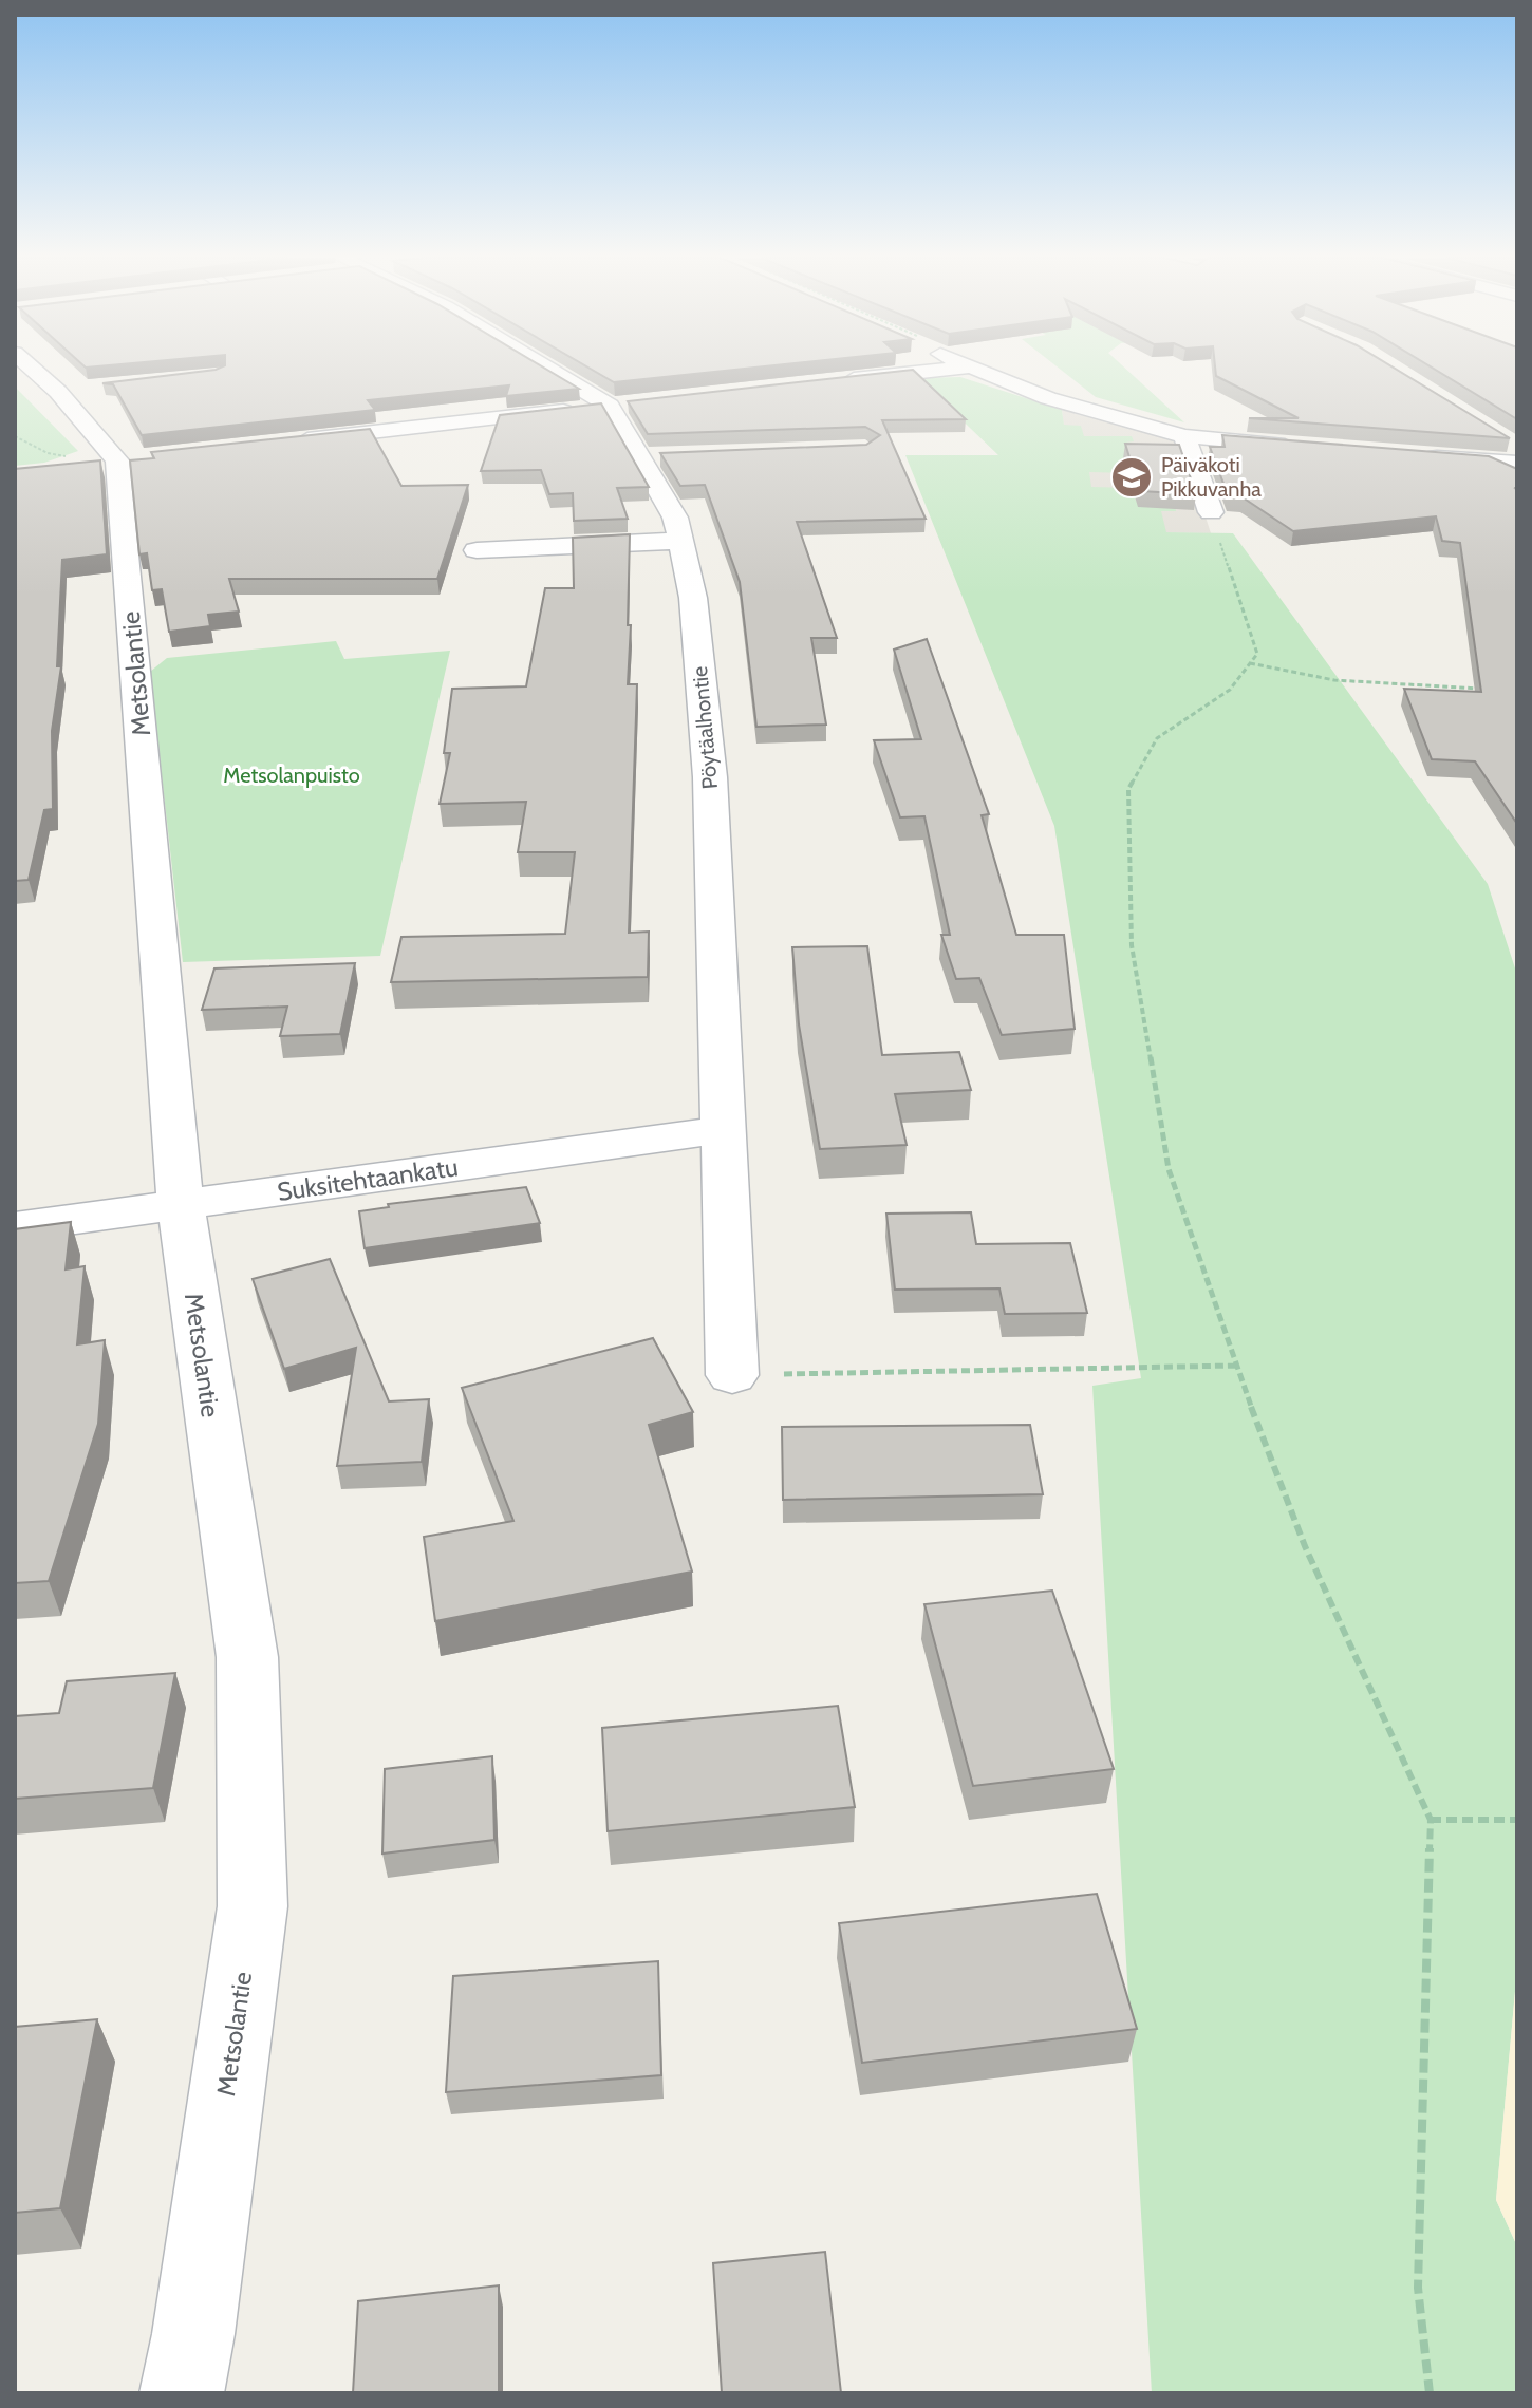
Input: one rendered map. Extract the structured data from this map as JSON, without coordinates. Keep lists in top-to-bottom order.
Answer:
{
  "streets": {
    "street": ["Metsolantie", "Pöytäalhontie", "Suksitehtaankatu"]
  },
  "crossings": [
    ["Metsolantie", "Suksitehtaankatu"],
    ["Pöytäalhontie", "Suksitehtaankatu"]
  ],
  "parks": ["Metsolanpuisto"],
  "places": {
    "school or university": ["Päiväkoti Pikkuvanha"]
  }
}
